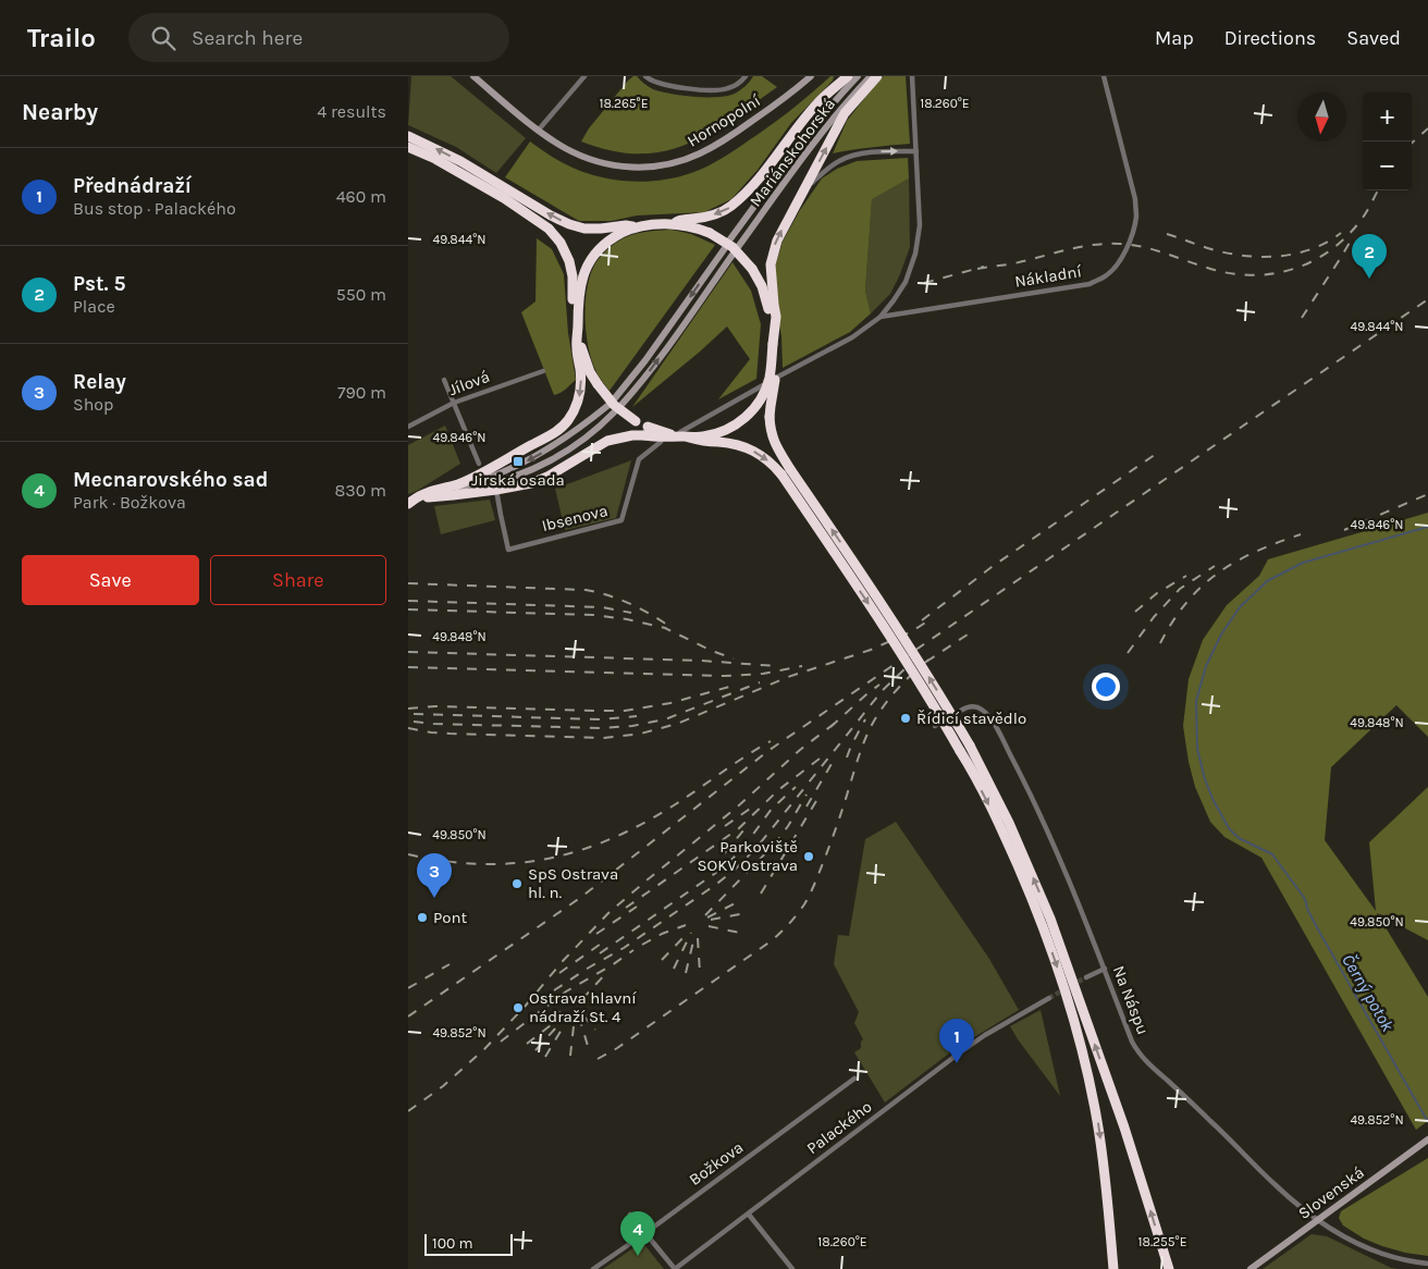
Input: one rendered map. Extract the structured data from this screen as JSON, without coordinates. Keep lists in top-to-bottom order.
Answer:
{
  "streets": {
    "main road": ["Hornopolní", "Mariánskohorská", "Slovenská"],
    "street": [
      "Nákladní",
      "Jílová",
      "Ibsenova",
      "Na Náspu",
      "Palackého",
      "Božkova"
    ]
  },
  "crossings": [
    ["Na Náspu", "Slovenská"]
  ],
  "water": ["Černý potok"],
  "places": {
    "transit": ["Jirská osada"],
    "other": [
      "Řídicí stavědlo",
      "Parkoviště SOKV Ostrava",
      "SpS Ostrava hl. n.",
      "Pont",
      "Ostrava hlavní nádraží St. 4"
    ]
  },
  "scale_bar": "100 m",
  "north": "bottom",
  "page": {
    "header": "Trailo",
    "search": "Search here",
    "nav": ["Map", "Directions", "Saved"],
    "heading": ["Nearby", "4 results"],
    "map_buttons": ["+", "−"],
    "list": [
      {
        "mark": "1",
        "name": "Přednádraží",
        "note": "Bus stop · Palackého",
        "value": "460 m"
      },
      {
        "mark": "2",
        "name": "Pst. 5",
        "note": "Place",
        "value": "550 m"
      },
      {
        "mark": "3",
        "name": "Relay",
        "note": "Shop",
        "value": "790 m"
      },
      {
        "mark": "4",
        "name": "Mecnarovského sad",
        "note": "Park · Božkova",
        "value": "830 m"
      }
    ],
    "pins": [
      "2",
      "3",
      "1",
      "4"
    ],
    "buttons": ["Save", "Share"],
    "scale": "100 m"
  },
  "coordinates": [
    "18.265°E",
    "18.260°E",
    "49.844°N",
    "49.846°N",
    "49.848°N",
    "49.850°N",
    "49.852°N",
    "18.255°E"
  ]
}
